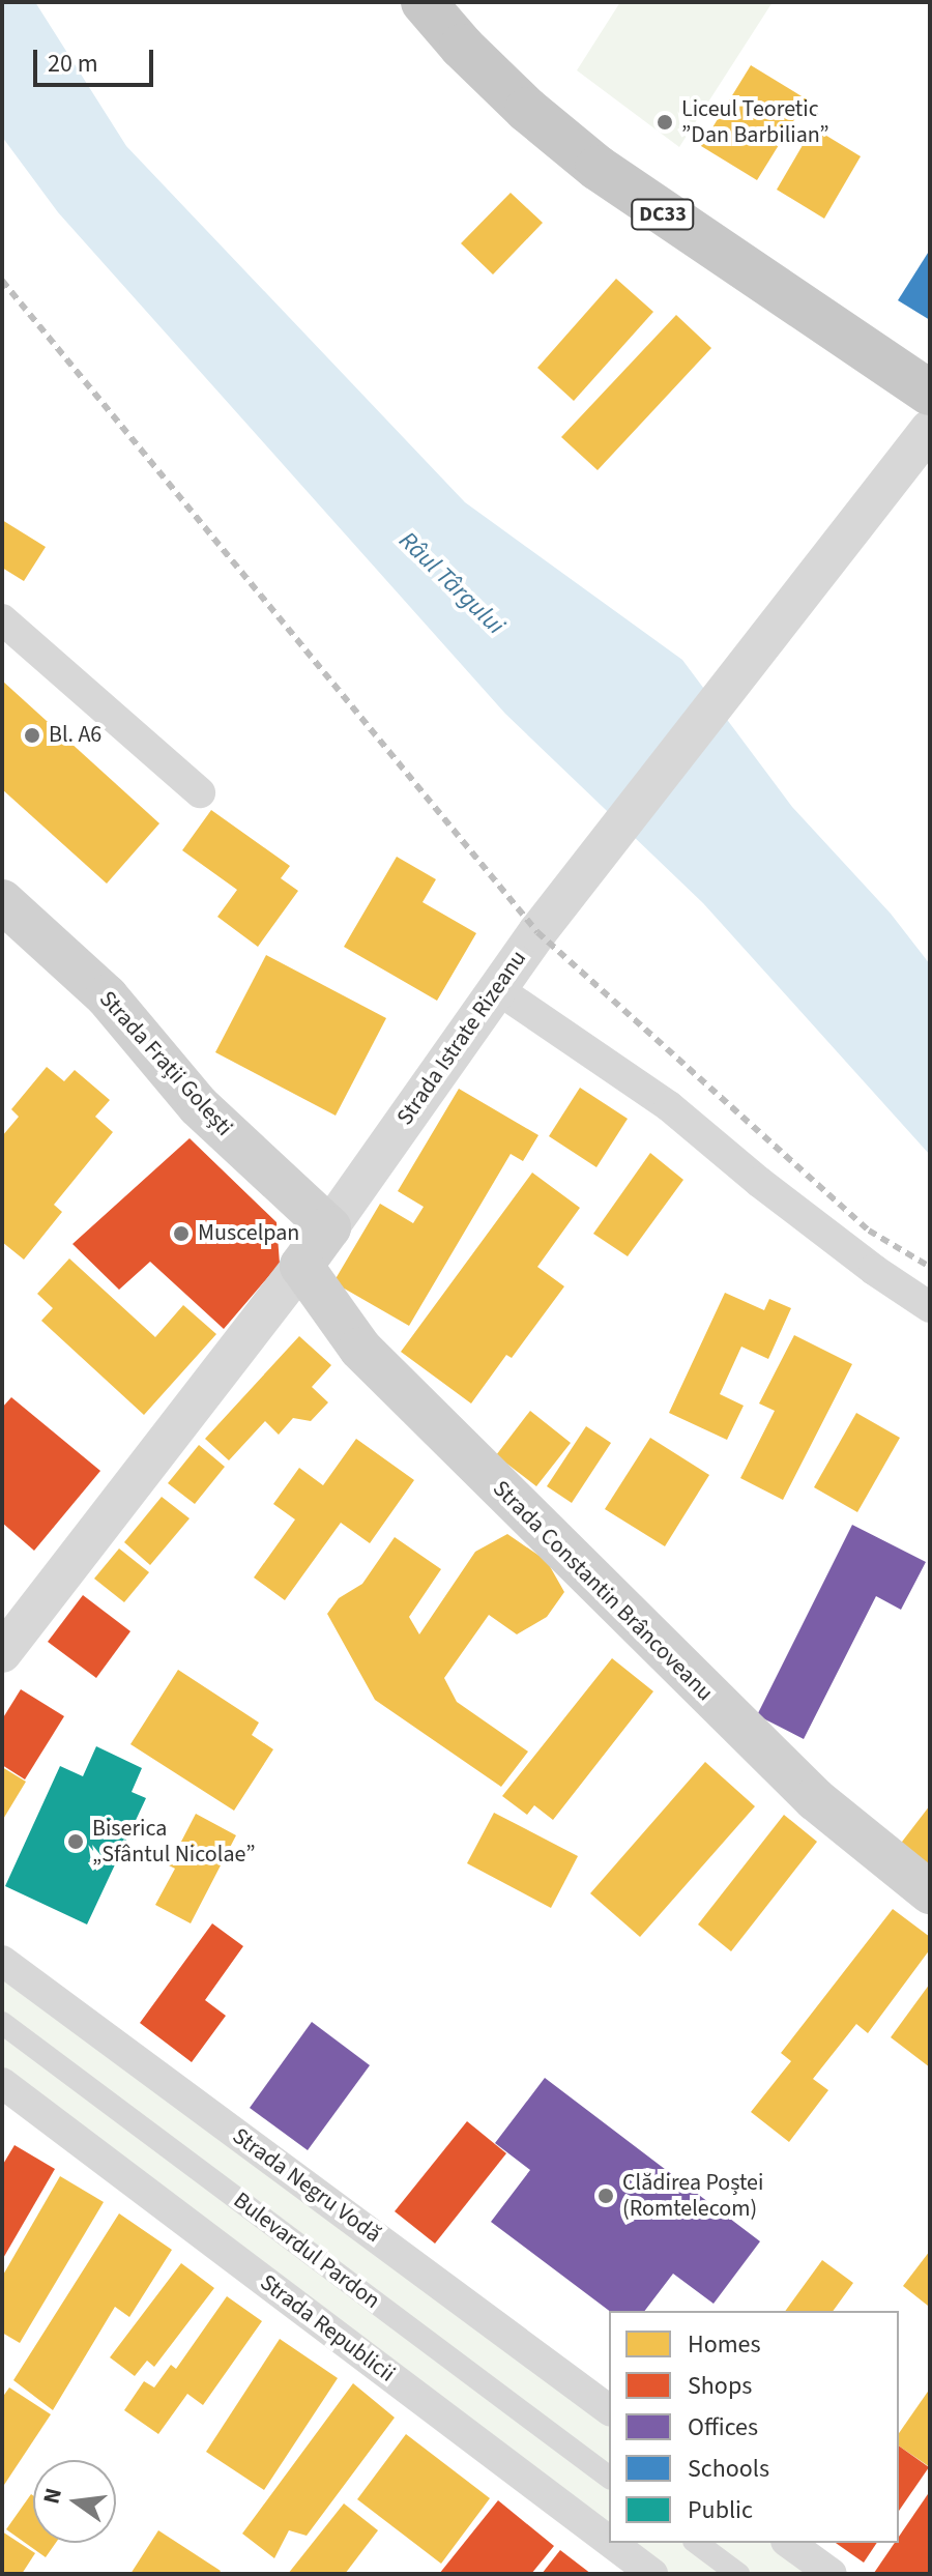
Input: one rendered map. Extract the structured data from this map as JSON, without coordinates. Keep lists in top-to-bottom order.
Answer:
{
  "streets": {
    "highway": ["DC33"],
    "main road": ["Strada Istrate Rizeanu", "Strada Frații Golești", "Strada Constantin Brâncoveanu"],
    "street": ["Strada Negru Vodă", "Bulevardul Pardon", "Strada Republicii"]
  },
  "crossings": [
    ["Strada Istrate Rizeanu", "Strada Frații Golești"],
    ["Strada Istrate Rizeanu", "Strada Constantin Brâncoveanu"]
  ],
  "water": ["Râul Târgului"],
  "places": [
    "Liceul Teoretic ”Dan Barbilian”",
    "Bl. A6",
    "Muscelpan",
    "Biserica „Sfântul Nicolae”",
    "Clădirea Poștei (Romtelecom)"
  ],
  "legend": [
    "Homes",
    "Shops",
    "Offices",
    "Schools",
    "Public"
  ],
  "scale_bar": "20 m",
  "north": "left"
}
